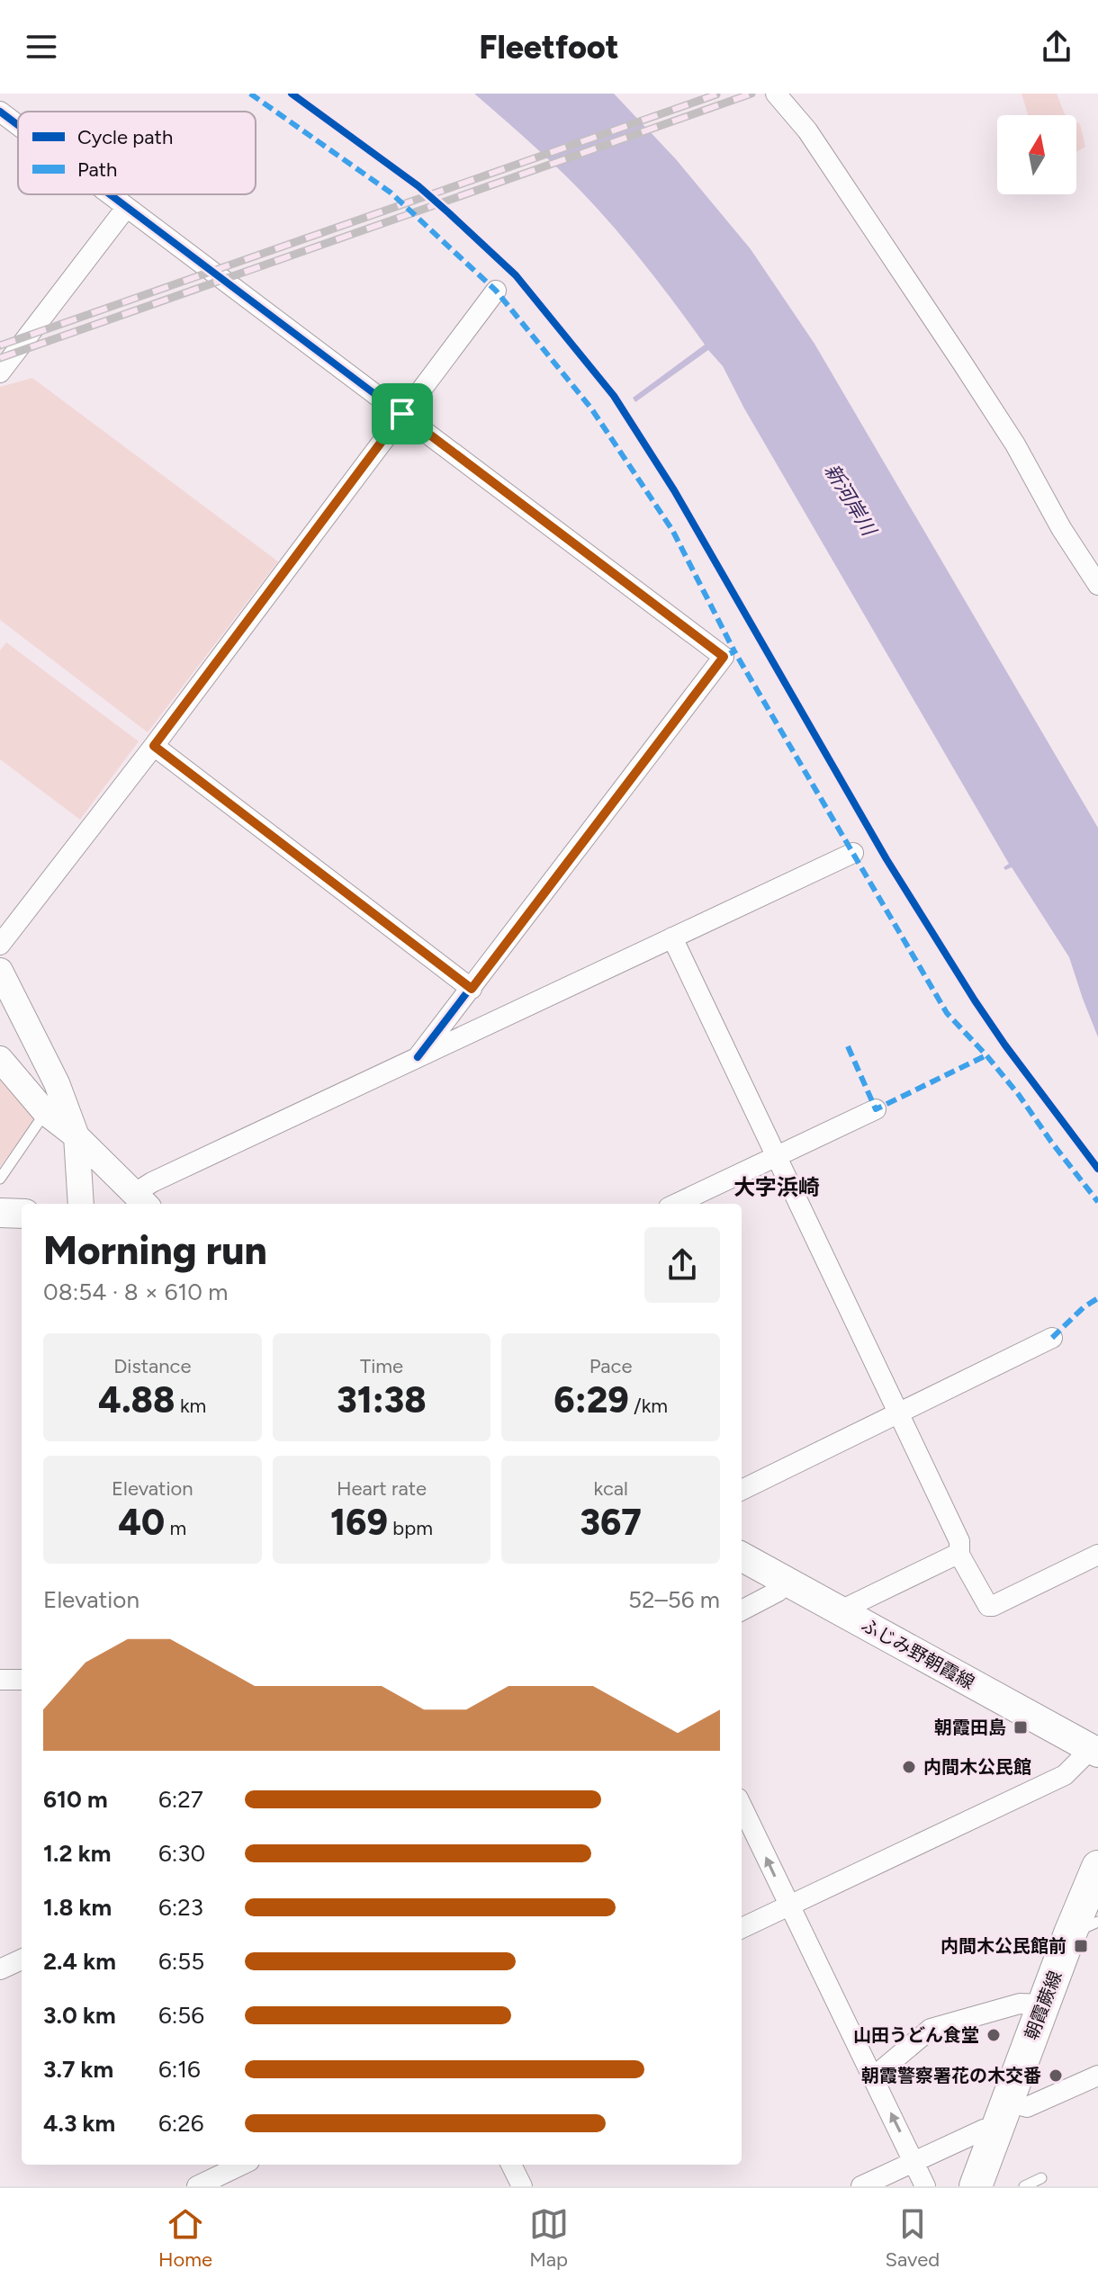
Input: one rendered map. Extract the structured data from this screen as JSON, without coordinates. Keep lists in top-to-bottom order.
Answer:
{
  "streets": {
    "main road": ["ふじみ野朝霞線", "朝霞蕨線"]
  },
  "districts": ["大字浜崎"],
  "water": ["新河岸川"],
  "places": {
    "transit": ["朝霞田島", "内間木公民館前"],
    "other": ["内間木公民館", "山田うどん食堂", "朝霞警察署花の木交番"]
  },
  "legend": ["Cycle path", "Path"],
  "north": "top",
  "page": {
    "header": "Fleetfoot",
    "heading": ["Morning run", "08:54 · 8 × 610 m"],
    "stats": [
      ["Distance", "4.88 km"],
      ["Time", "31:38"],
      ["Pace", "6:29 /km"],
      ["Elevation", "40 m"],
      ["Heart rate", "169 bpm"],
      ["kcal", "367"]
    ],
    "chart": ["Elevation", "52–56 m"],
    "list": [
      {
        "name": "610 m",
        "note": "6:27"
      },
      {
        "name": "1.2 km",
        "note": "6:30"
      },
      {
        "name": "1.8 km",
        "note": "6:23"
      },
      {
        "name": "2.4 km",
        "note": "6:55"
      },
      {
        "name": "3.0 km",
        "note": "6:56"
      },
      {
        "name": "3.7 km",
        "note": "6:16"
      },
      {
        "name": "4.3 km",
        "note": "6:26"
      }
    ],
    "tabs": ["Home", "Map", "Saved"]
  }
}
